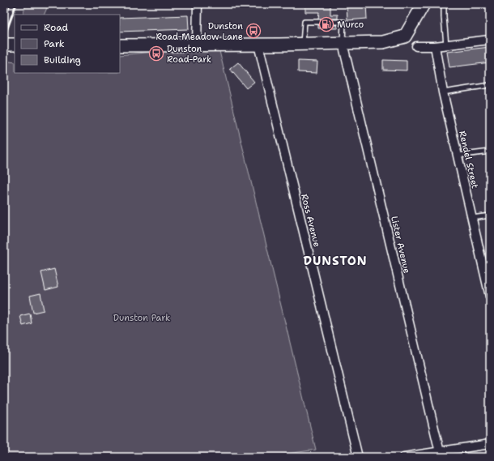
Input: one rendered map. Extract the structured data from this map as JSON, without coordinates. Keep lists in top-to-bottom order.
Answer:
{
  "streets": {
    "street": ["Rendel Street", "Ross Avenue", "Lister Avenue"]
  },
  "districts": ["DUNSTON"],
  "parks": ["Dunston Park"],
  "places": {
    "fuel station": ["Murco"],
    "bus stop": ["Dunston Road-Meadow Lane", "Dunston Road-Park"]
  },
  "legend": ["Road", "Park", "Building"]
}
